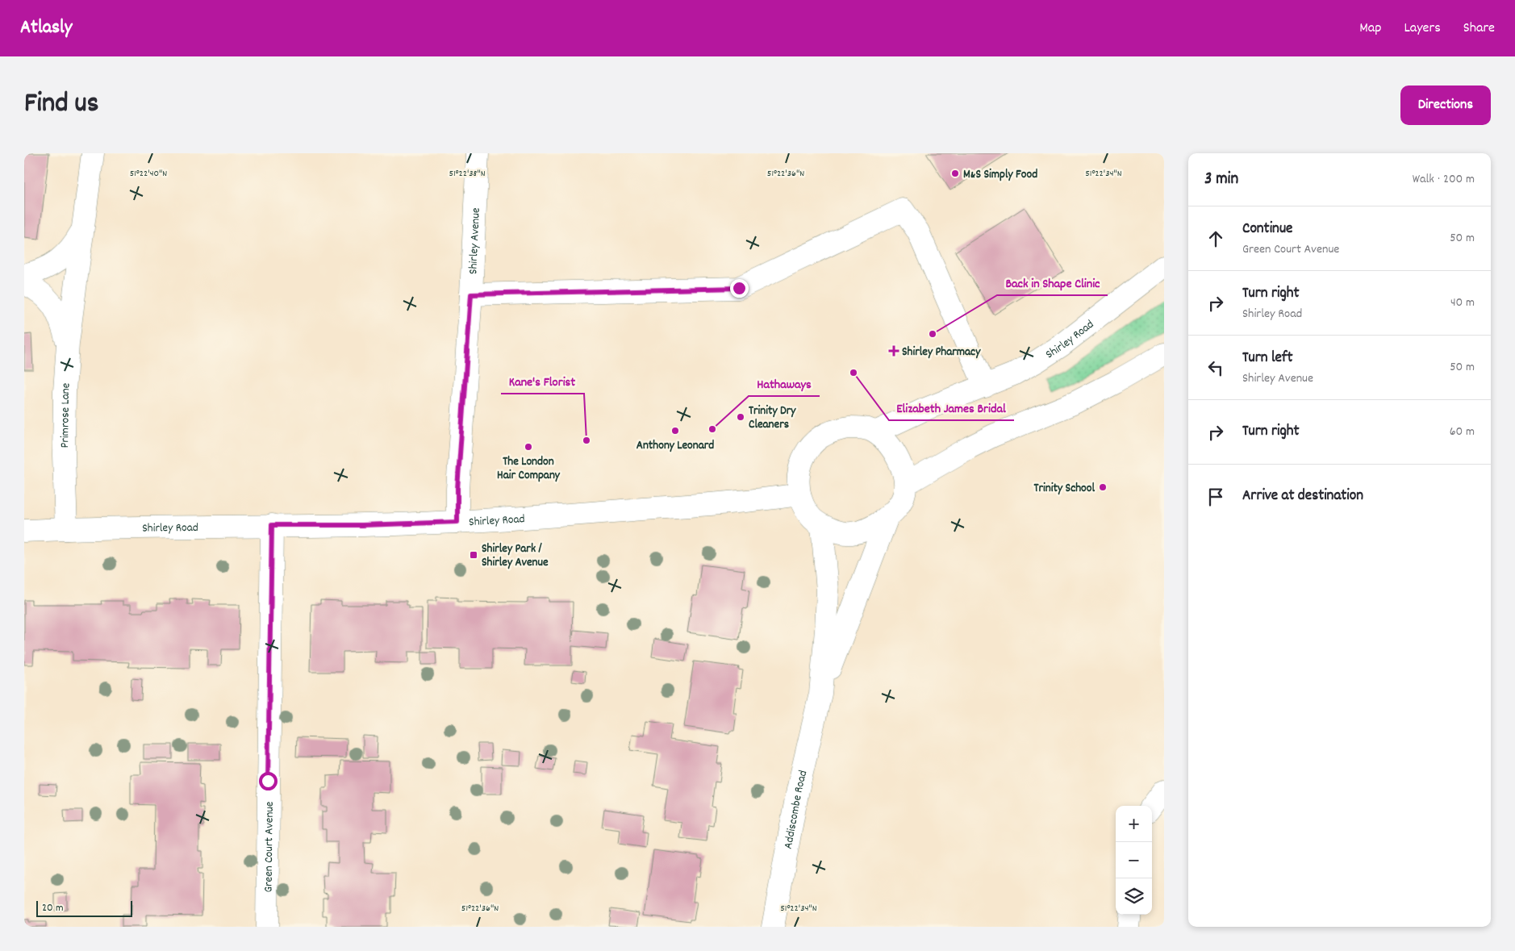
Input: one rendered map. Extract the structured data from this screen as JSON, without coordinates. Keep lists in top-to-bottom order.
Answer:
{
  "streets": {
    "main road": [
      "Shirley Avenue",
      "Shirley Road",
      "Primrose Lane",
      "Addiscombe Road",
      "Green Court Avenue"
    ]
  },
  "crossings": [
    ["Shirley Avenue", "Shirley Road"],
    ["Shirley Road", "Primrose Lane"],
    ["Shirley Road", "Addiscombe Road"],
    ["Shirley Road", "Green Court Avenue"]
  ],
  "places": {
    "other": [
      "M&S Simply Food",
      "Back in Shape Clinic",
      "Elizabeth James Bridal",
      "Trinity Dry Cleaners",
      "Hathaways",
      "Anthony Leonard",
      "Kane's Florist",
      "The London Hair Company",
      "Trinity School"
    ],
    "health": ["Shirley Pharmacy"],
    "transit": ["Shirley Park / Shirley Avenue"]
  },
  "scale_bar": "20 m",
  "page": {
    "header": "Atlasly",
    "nav": ["Map", "Layers", "Share"],
    "title": "Find us",
    "buttons": "Directions",
    "heading": ["3 min", "Walk · 200 m"],
    "list": [
      ["Continue", "Green Court Avenue", "50 m"],
      ["Turn right", "Shirley Road", "40 m"],
      ["Turn left", "Shirley Avenue", "50 m"],
      ["Turn right", "60 m"],
      "Arrive at destination"
    ],
    "map_buttons": ["+", "−"],
    "scale": "20 m"
  },
  "coordinates": [
    "51°22'40\"N",
    "51°22'38\"N",
    "51°22'36\"N",
    "51°22'34\"N"
  ]
}
